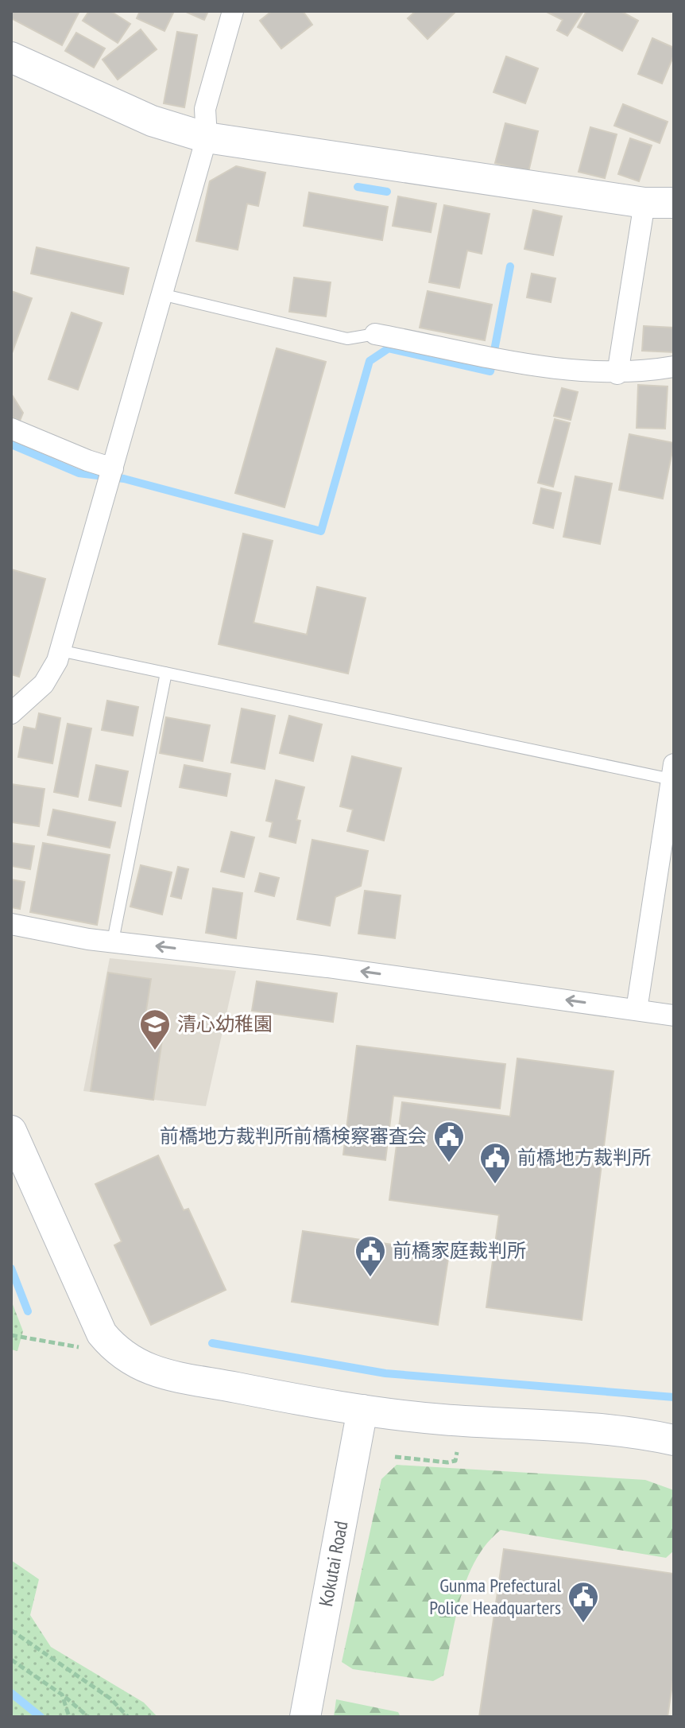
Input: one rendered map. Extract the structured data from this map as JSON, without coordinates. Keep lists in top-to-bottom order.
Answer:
{
  "streets": {
    "street": ["Kokutai Road"]
  },
  "places": {
    "school or university": ["清心幼稚園"],
    "public building": [
      "前橋地方裁判所前橋検察審査会",
      "前橋地方裁判所",
      "前橋家庭裁判所",
      "Gunma Prefectural Police Headquarters"
    ]
  }
}
